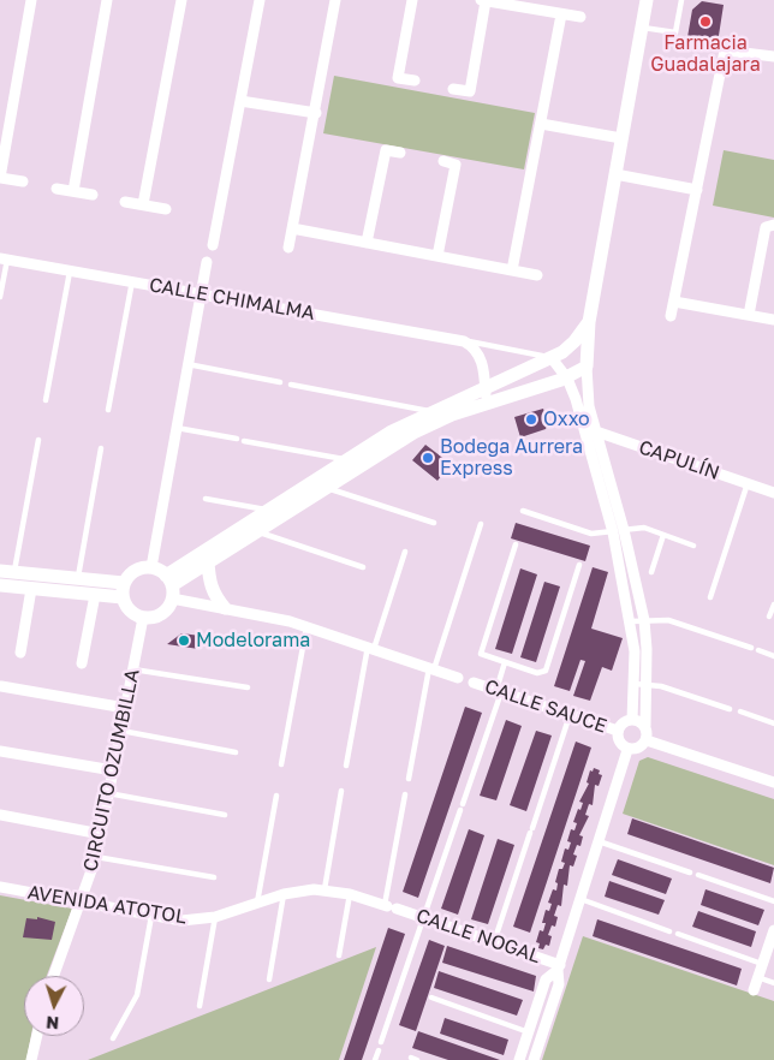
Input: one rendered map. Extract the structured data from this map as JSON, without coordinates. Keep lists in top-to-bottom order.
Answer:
{
  "streets": {
    "street": [
      "CALLE CHIMALMA",
      "CAPULÍN",
      "CALLE SAUCE",
      "CIRCUITO OZUMBILLA",
      "AVENIDA ATOTOL",
      "CALLE NOGAL"
    ]
  },
  "crossings": [
    ["CIRCUITO OZUMBILLA", "AVENIDA ATOTOL"],
    ["AVENIDA ATOTOL", "CALLE NOGAL"]
  ],
  "places": [
    "Farmacia Guadalajara",
    "Oxxo",
    "Bodega Aurrera Express",
    "Modelorama"
  ],
  "north": "bottom"
}
